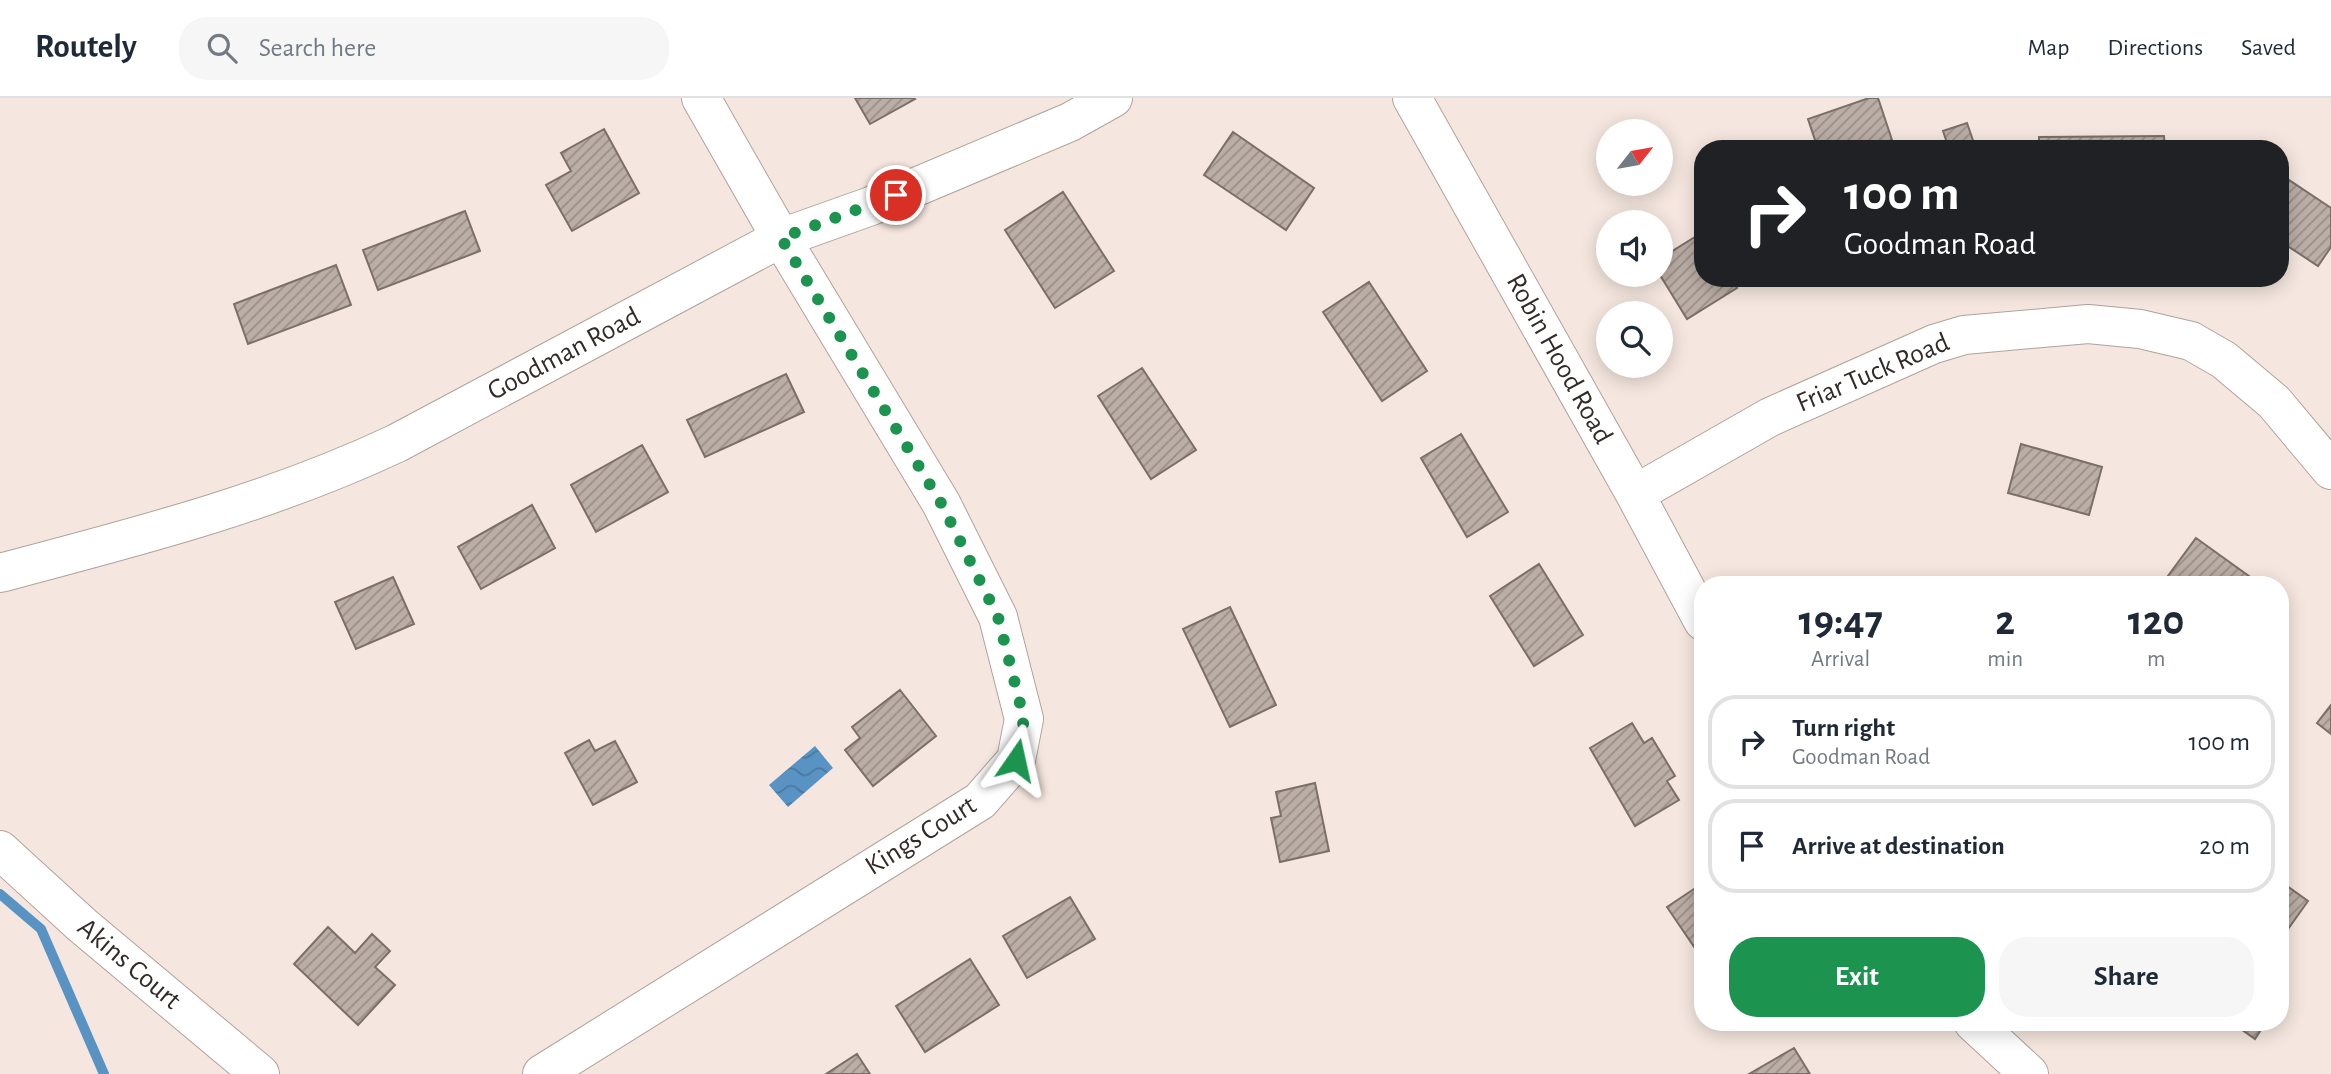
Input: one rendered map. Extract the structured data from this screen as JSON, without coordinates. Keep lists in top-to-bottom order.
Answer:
{
  "streets": {
    "street": [
      "Goodman Road",
      "Robin Hood Road",
      "Friar Tuck Road",
      "Kings Court",
      "Akins Court"
    ]
  },
  "crossings": [
    ["Goodman Road", "Kings Court"],
    ["Robin Hood Road", "Friar Tuck Road"]
  ],
  "north": "top right",
  "page": {
    "header": "Routely",
    "search": "Search here",
    "nav": ["Map", "Directions", "Saved"],
    "turn": ["100 m", "Goodman Road"],
    "eta": [
      "19:47",
      "Arrival",
      "2",
      "min",
      "120",
      "m"
    ],
    "list": [
      {
        "name": "Turn right",
        "note": "Goodman Road",
        "value": "100 m"
      },
      {
        "name": "Arrive at destination",
        "value": "20 m"
      }
    ],
    "buttons": ["Exit", "Share"]
  }
}
